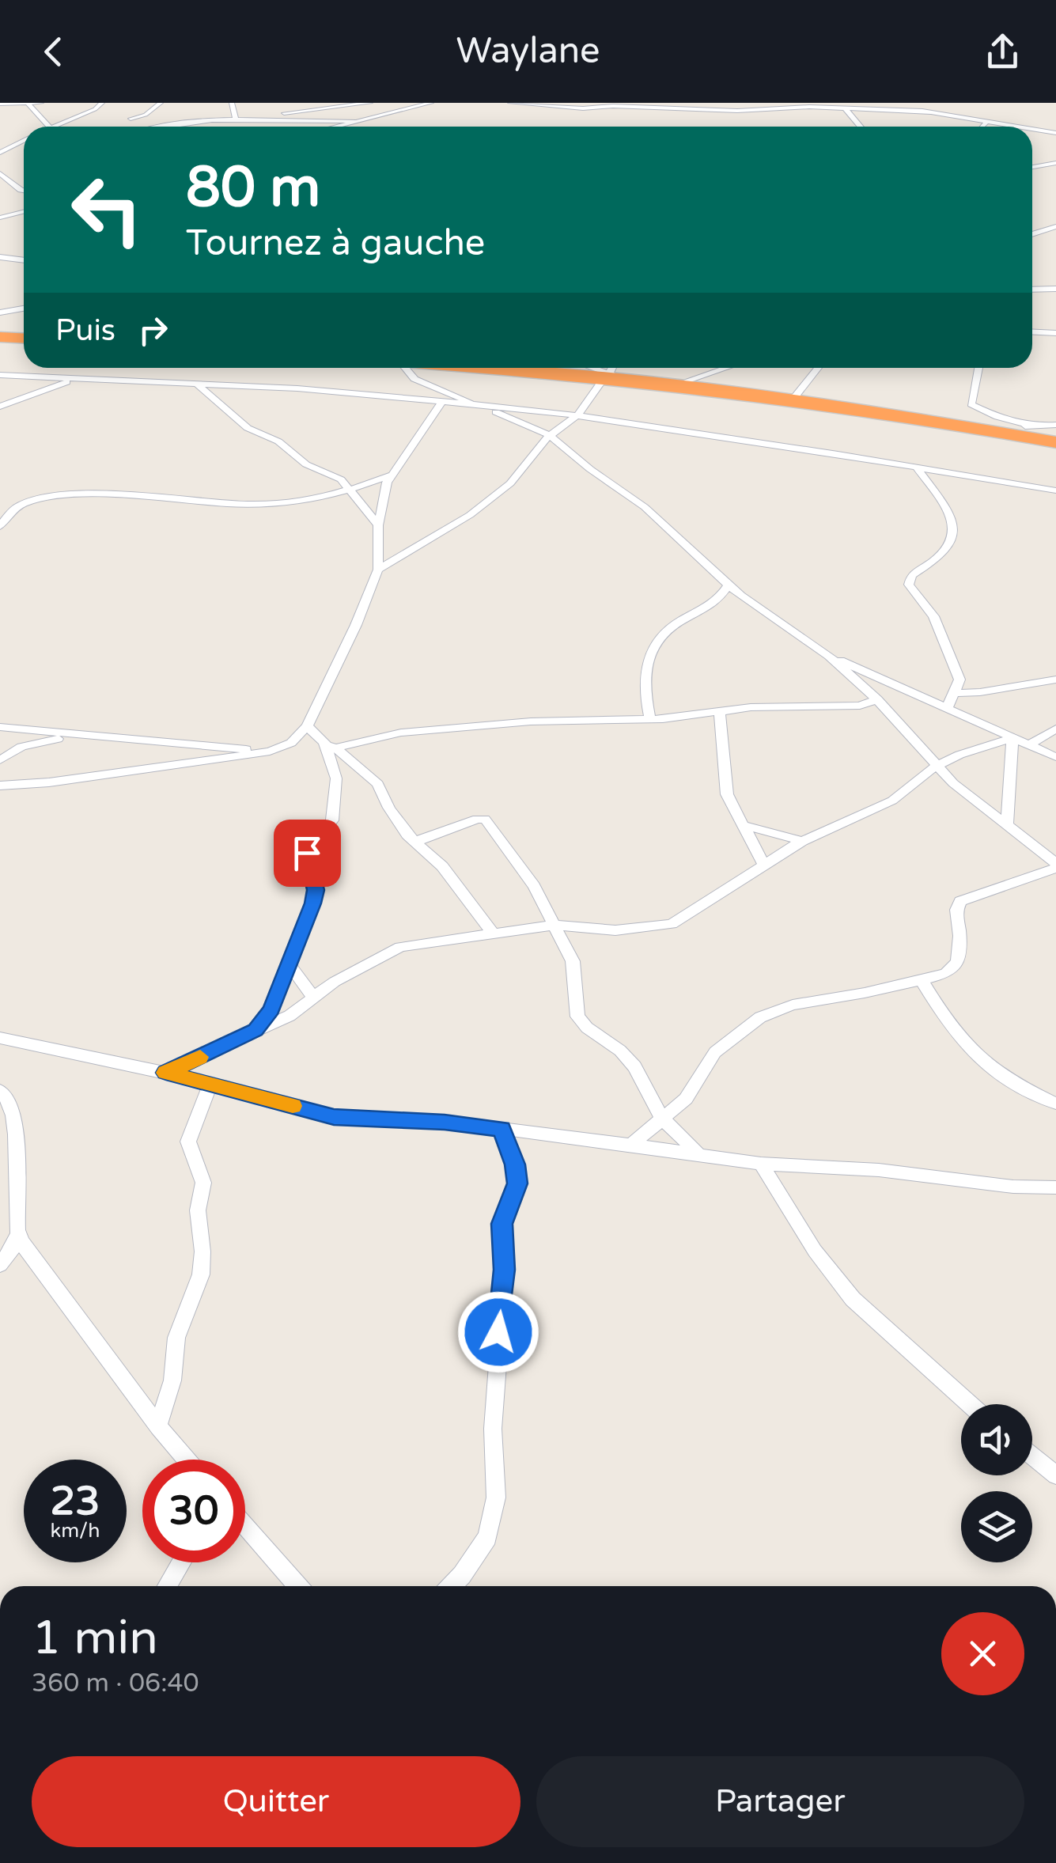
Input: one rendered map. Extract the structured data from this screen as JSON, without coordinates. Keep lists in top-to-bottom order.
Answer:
{
  "page": {
    "header": "Waylane",
    "turn": ["80 m", "Tournez à gauche"],
    "then": "Puis",
    "speed": "23 km/h",
    "limit": "30",
    "heading": ["1 min", "360 m · 06:40"],
    "buttons": ["Quitter", "Partager"]
  }
}
